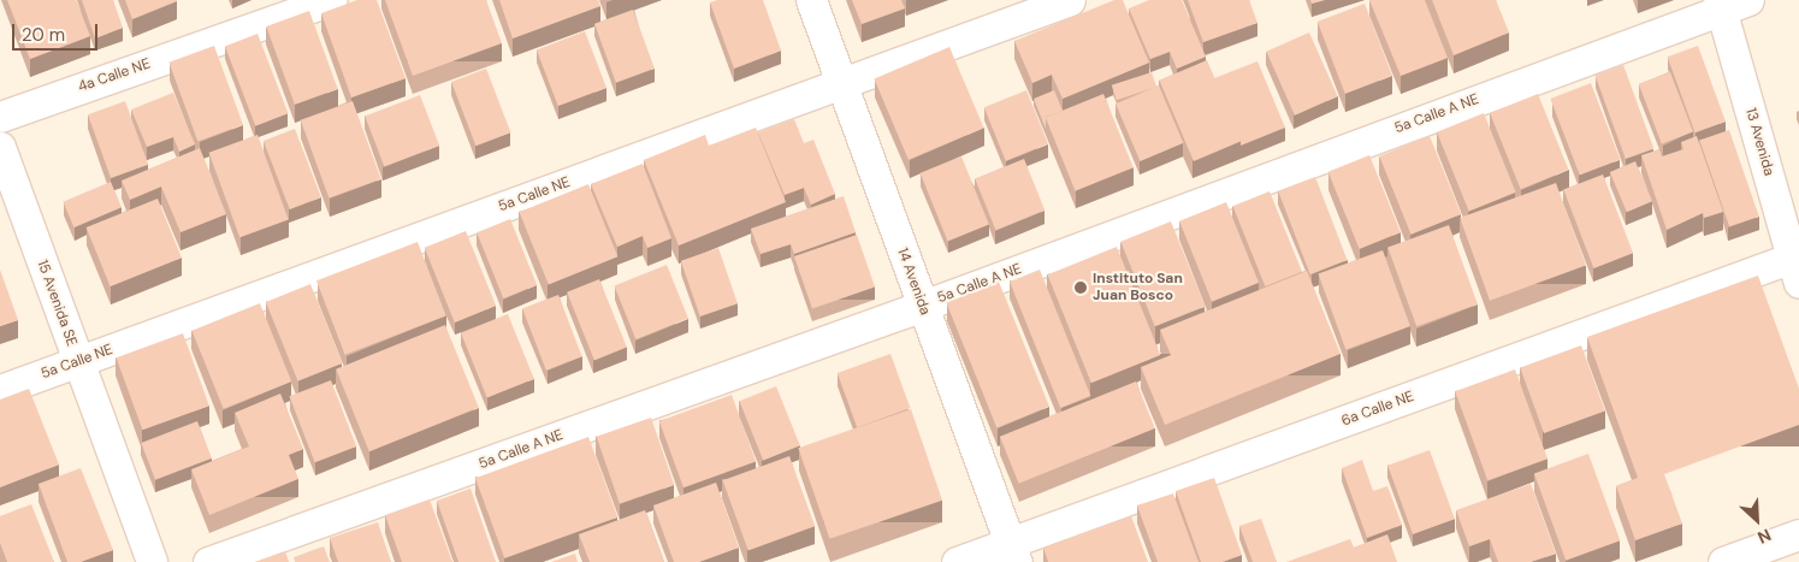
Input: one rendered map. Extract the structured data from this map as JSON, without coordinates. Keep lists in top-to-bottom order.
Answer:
{
  "streets": {
    "street": [
      "4a Calle NE",
      "5a Calle A NE",
      "13 Avenida",
      "5a Calle NE",
      "14 Avenida",
      "15 Avenida SE",
      "6a Calle NE"
    ]
  },
  "crossings": [
    ["5a Calle A NE", "13 Avenida"],
    ["5a Calle A NE", "14 Avenida"],
    ["13 Avenida", "6a Calle NE"],
    ["5a Calle NE", "14 Avenida"],
    ["5a Calle NE", "15 Avenida SE"],
    ["14 Avenida", "6a Calle NE"]
  ],
  "places": ["Instituto San Juan Bosco"],
  "scale_bar": "20 m",
  "north": "bottom right"
}
